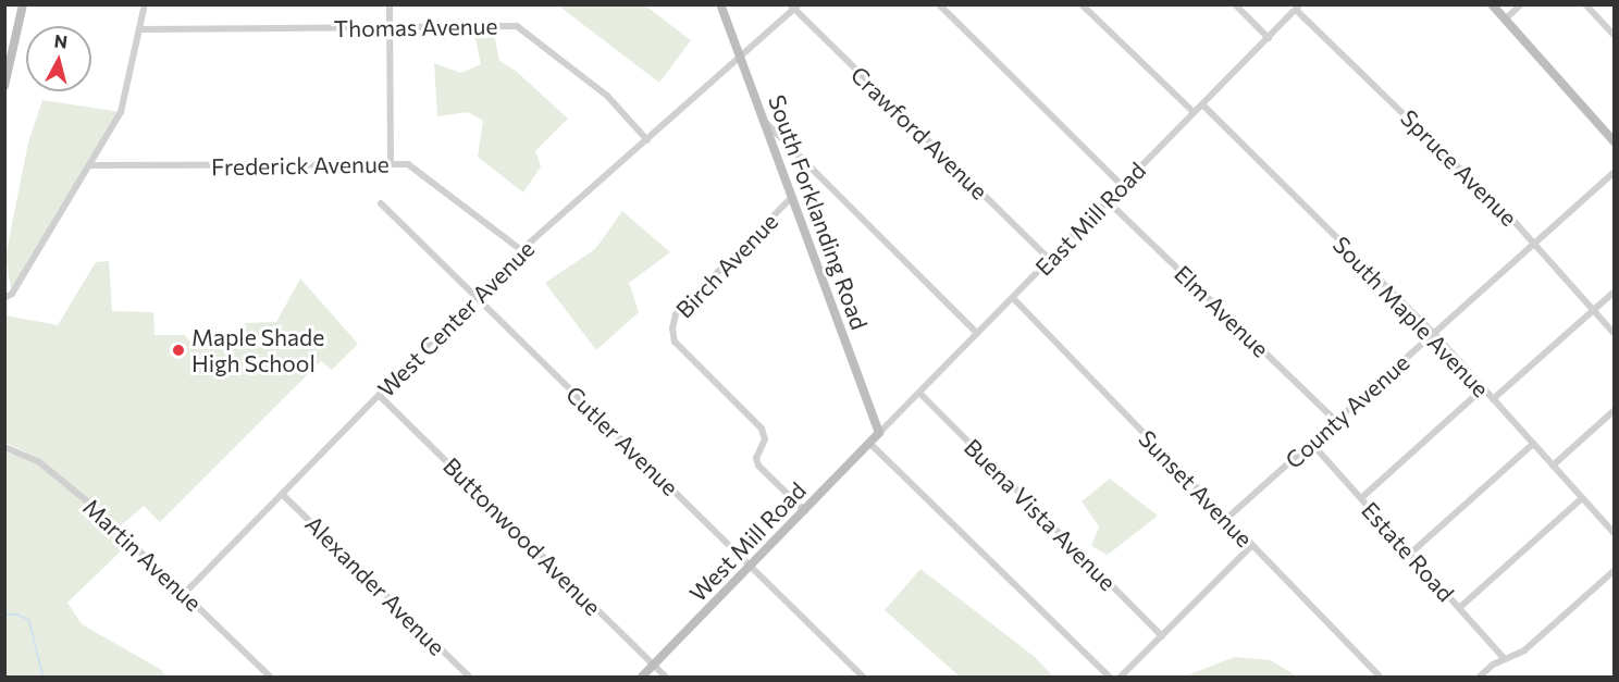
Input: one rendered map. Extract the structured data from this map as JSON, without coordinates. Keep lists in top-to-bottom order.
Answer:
{
  "streets": {
    "street": [
      "Thomas Avenue",
      "Crawford Avenue",
      "Frederick Avenue",
      "Spruce Avenue",
      "South Forklanding Road",
      "East Mill Road",
      "Birch Avenue",
      "Elm Avenue",
      "South Maple Avenue",
      "West Center Avenue",
      "County Avenue",
      "Cutler Avenue",
      "Sunset Avenue",
      "Buena Vista Avenue",
      "Buttonwood Avenue",
      "West Mill Road",
      "Estate Road",
      "Martin Avenue",
      "Alexander Avenue"
    ]
  },
  "crossings": [
    ["Thomas Avenue", "West Center Avenue"],
    ["Crawford Avenue", "East Mill Road"],
    ["Crawford Avenue", "West Center Avenue"],
    ["Frederick Avenue", "West Center Avenue"],
    ["Spruce Avenue", "East Mill Road"],
    ["Spruce Avenue", "County Avenue"],
    ["South Forklanding Road", "East Mill Road"],
    ["South Forklanding Road", "Birch Avenue"],
    ["South Forklanding Road", "West Center Avenue"],
    ["South Forklanding Road", "West Mill Road"],
    ["East Mill Road", "Elm Avenue"],
    ["East Mill Road", "South Maple Avenue"],
    ["East Mill Road", "Sunset Avenue"],
    ["East Mill Road", "Buena Vista Avenue"],
    ["East Mill Road", "West Mill Road"],
    ["Birch Avenue", "West Mill Road"],
    ["Elm Avenue", "County Avenue"],
    ["South Maple Avenue", "County Avenue"],
    ["West Center Avenue", "Cutler Avenue"],
    ["West Center Avenue", "Buttonwood Avenue"],
    ["West Center Avenue", "Martin Avenue"],
    ["West Center Avenue", "Alexander Avenue"],
    ["County Avenue", "Sunset Avenue"],
    ["County Avenue", "Estate Road"],
    ["Cutler Avenue", "West Mill Road"],
    ["Buttonwood Avenue", "West Mill Road"]
  ],
  "places": ["Maple Shade High School"],
  "north": "top"
}
